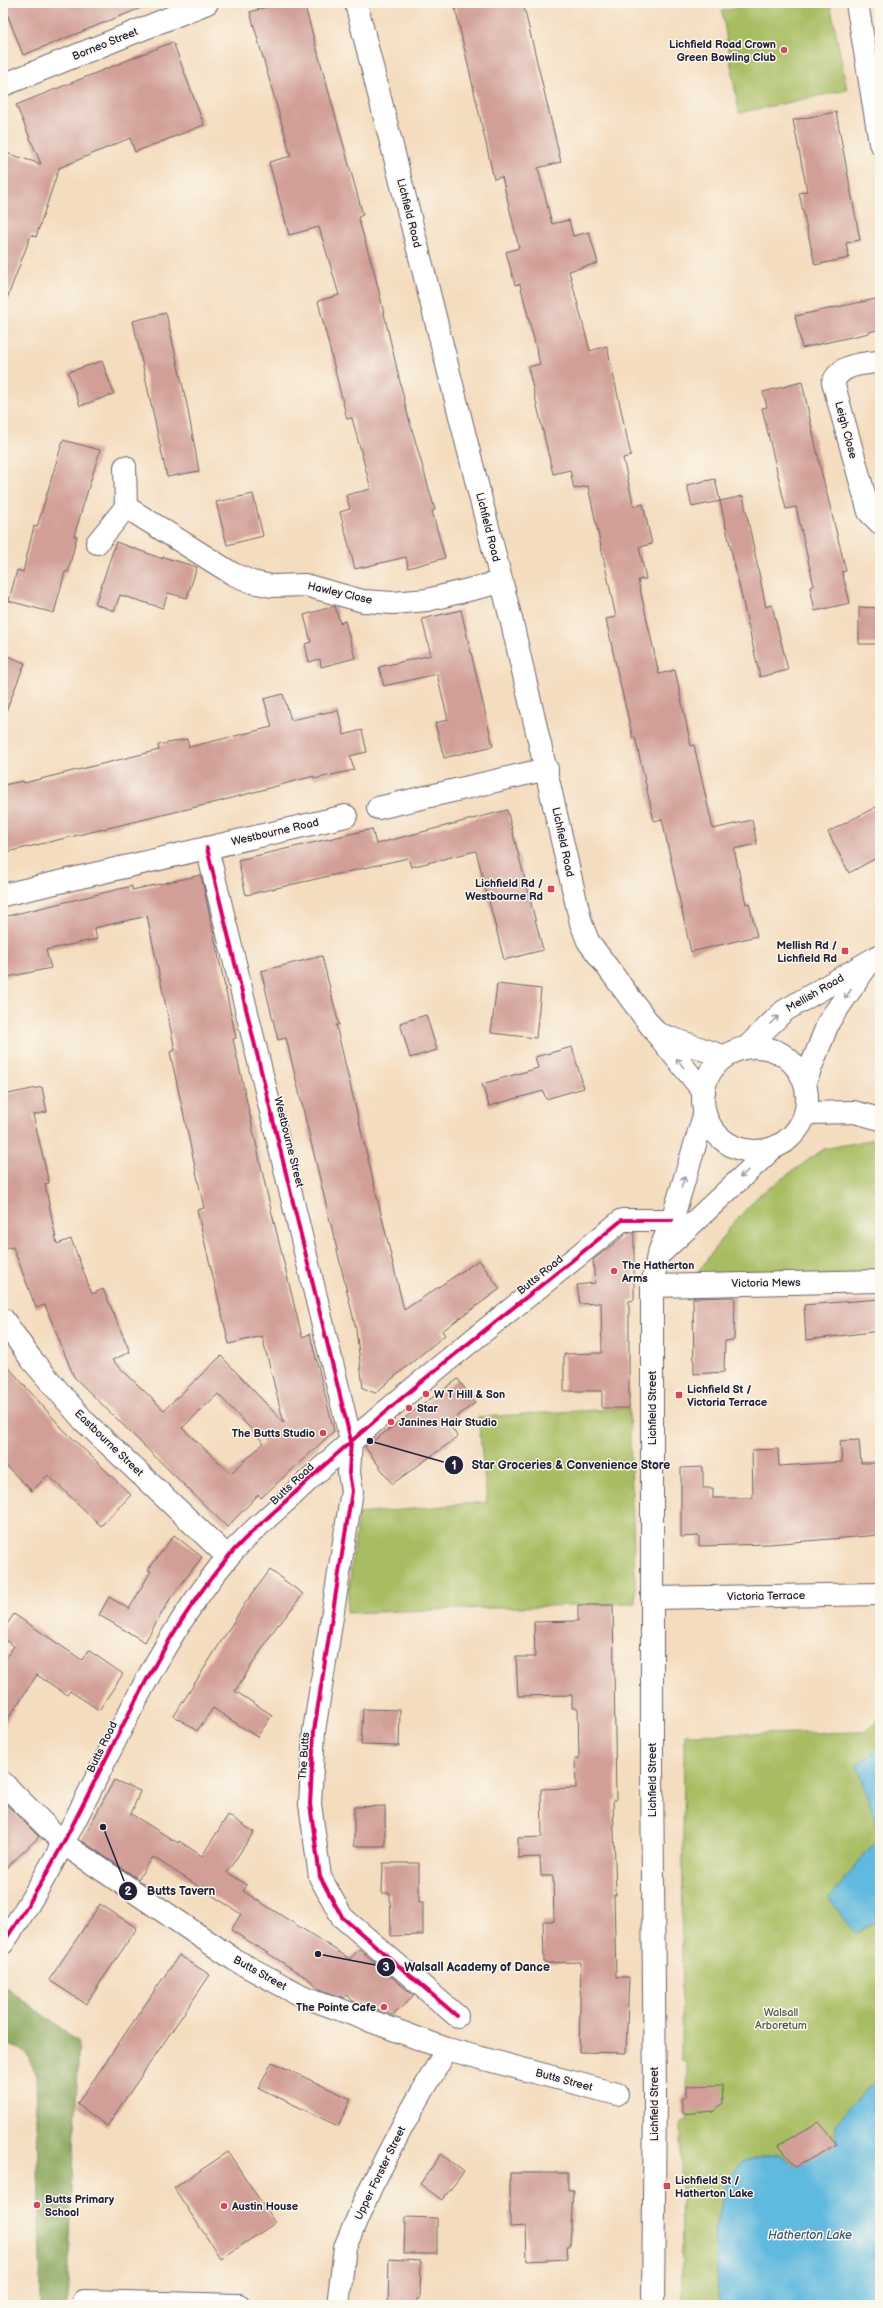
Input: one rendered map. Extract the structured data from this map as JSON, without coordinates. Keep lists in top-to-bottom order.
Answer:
{
  "streets": {
    "main road": [
      "Borneo Street",
      "Lichfield Road",
      "Leigh Close",
      "Hawley Close",
      "Westbourne Road",
      "Mellish Road",
      "Westbourne Street",
      "Butts Road",
      "Victoria Mews",
      "Lichfield Street",
      "Eastbourne Street",
      "Victoria Terrace",
      "The Butts",
      "Butts Street",
      "Upper Forster Street"
    ]
  },
  "crossings": [
    ["Lichfield Road", "Hawley Close"],
    ["Lichfield Road", "Mellish Road"],
    ["Lichfield Road", "Lichfield Street"],
    ["Westbourne Road", "Westbourne Street"],
    ["Mellish Road", "Lichfield Street"],
    ["Westbourne Street", "Butts Road"],
    ["Westbourne Street", "The Butts"],
    ["Butts Road", "Lichfield Street"],
    ["Butts Road", "Eastbourne Street"],
    ["Butts Road", "The Butts"],
    ["Butts Road", "Butts Street"],
    ["Victoria Mews", "Lichfield Street"],
    ["Lichfield Street", "Victoria Terrace"],
    ["Butts Street", "Upper Forster Street"]
  ],
  "water": ["Hatherton Lake"],
  "parks": ["Walsall Arboretum"],
  "places": {
    "other": [
      "Lichfield Road Crown Green Bowling Club",
      "The Hatherton Arms",
      "W T Hill & Son",
      "Star",
      "Janines Hair Studio",
      "The Butts Studio",
      "Star Groceries & Convenience Store",
      "Butts Tavern",
      "Walsall Academy of Dance",
      "The Pointe Cafe",
      "Butts Primary School",
      "Austin House"
    ],
    "transit": [
      "Lichfield Rd / Westbourne Rd",
      "Mellish Rd / Lichfield Rd",
      "Lichfield St / Victoria Terrace",
      "Lichfield St / Hatherton Lake"
    ]
  }
}
